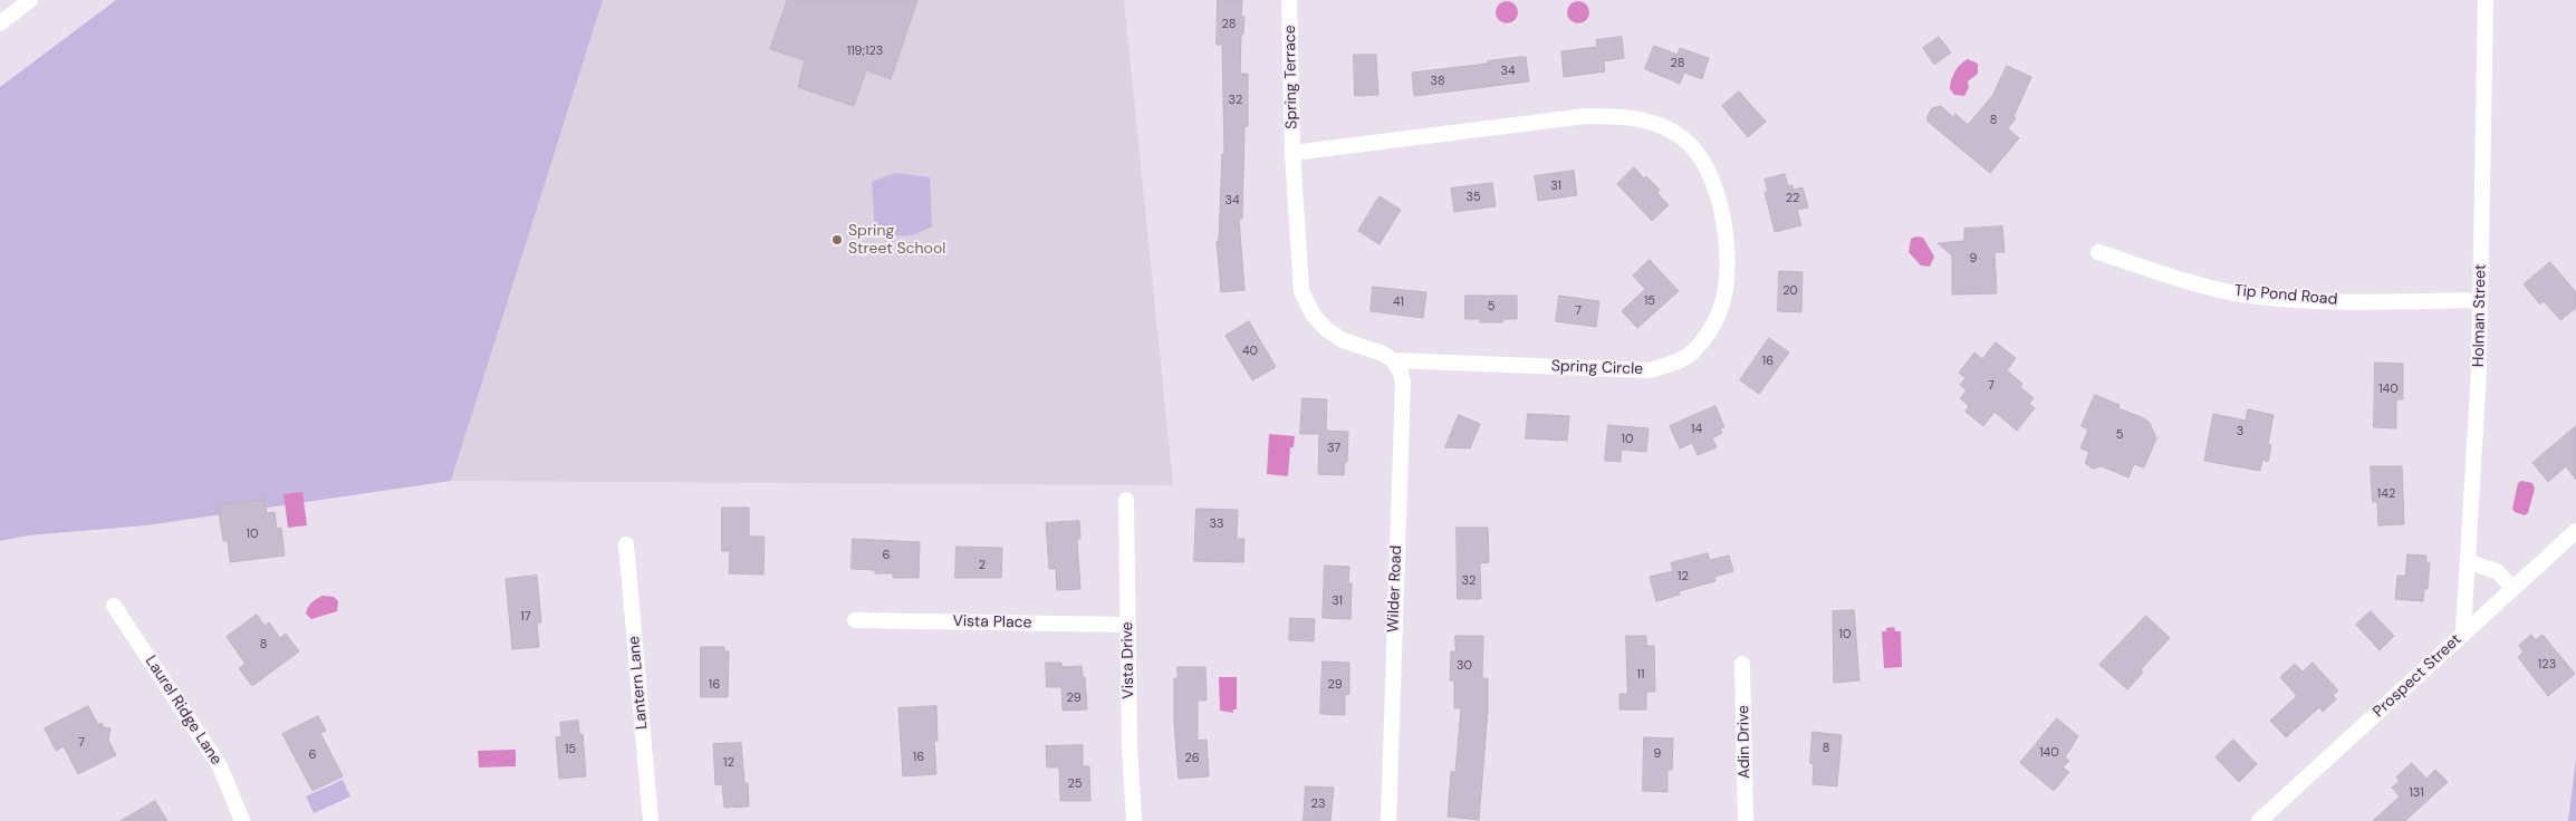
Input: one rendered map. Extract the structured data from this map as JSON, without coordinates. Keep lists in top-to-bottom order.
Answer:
{
  "streets": {
    "street": [
      "Spring Terrace",
      "Tip Pond Road",
      "Holman Street",
      "Spring Circle",
      "Wilder Road",
      "Vista Place",
      "Vista Drive",
      "Prospect Street",
      "Lantern Lane",
      "Laurel Ridge Lane",
      "Adin Drive"
    ]
  },
  "crossings": [
    ["Spring Terrace", "Spring Circle"],
    ["Tip Pond Road", "Holman Street"],
    ["Holman Street", "Prospect Street"],
    ["Spring Circle", "Wilder Road"],
    ["Vista Place", "Vista Drive"]
  ],
  "places": ["Spring Street School"],
  "house_numbers": [
    "28",
    "119;123",
    "28",
    "34",
    "38",
    "32",
    "8",
    "31",
    "35",
    "22",
    "34",
    "9",
    "20",
    "15",
    "41",
    "5",
    "7",
    "40",
    "16",
    "7",
    "140",
    "14",
    "3",
    "5",
    "10",
    "37",
    "142",
    "33",
    "10",
    "6",
    "2",
    "12",
    "32",
    "31",
    "17",
    "10",
    "8",
    "123",
    "30",
    "11",
    "16",
    "29",
    "29",
    "7",
    "8",
    "15",
    "140",
    "9",
    "6",
    "16",
    "26",
    "12",
    "25",
    "131",
    "23"
  ]
}
